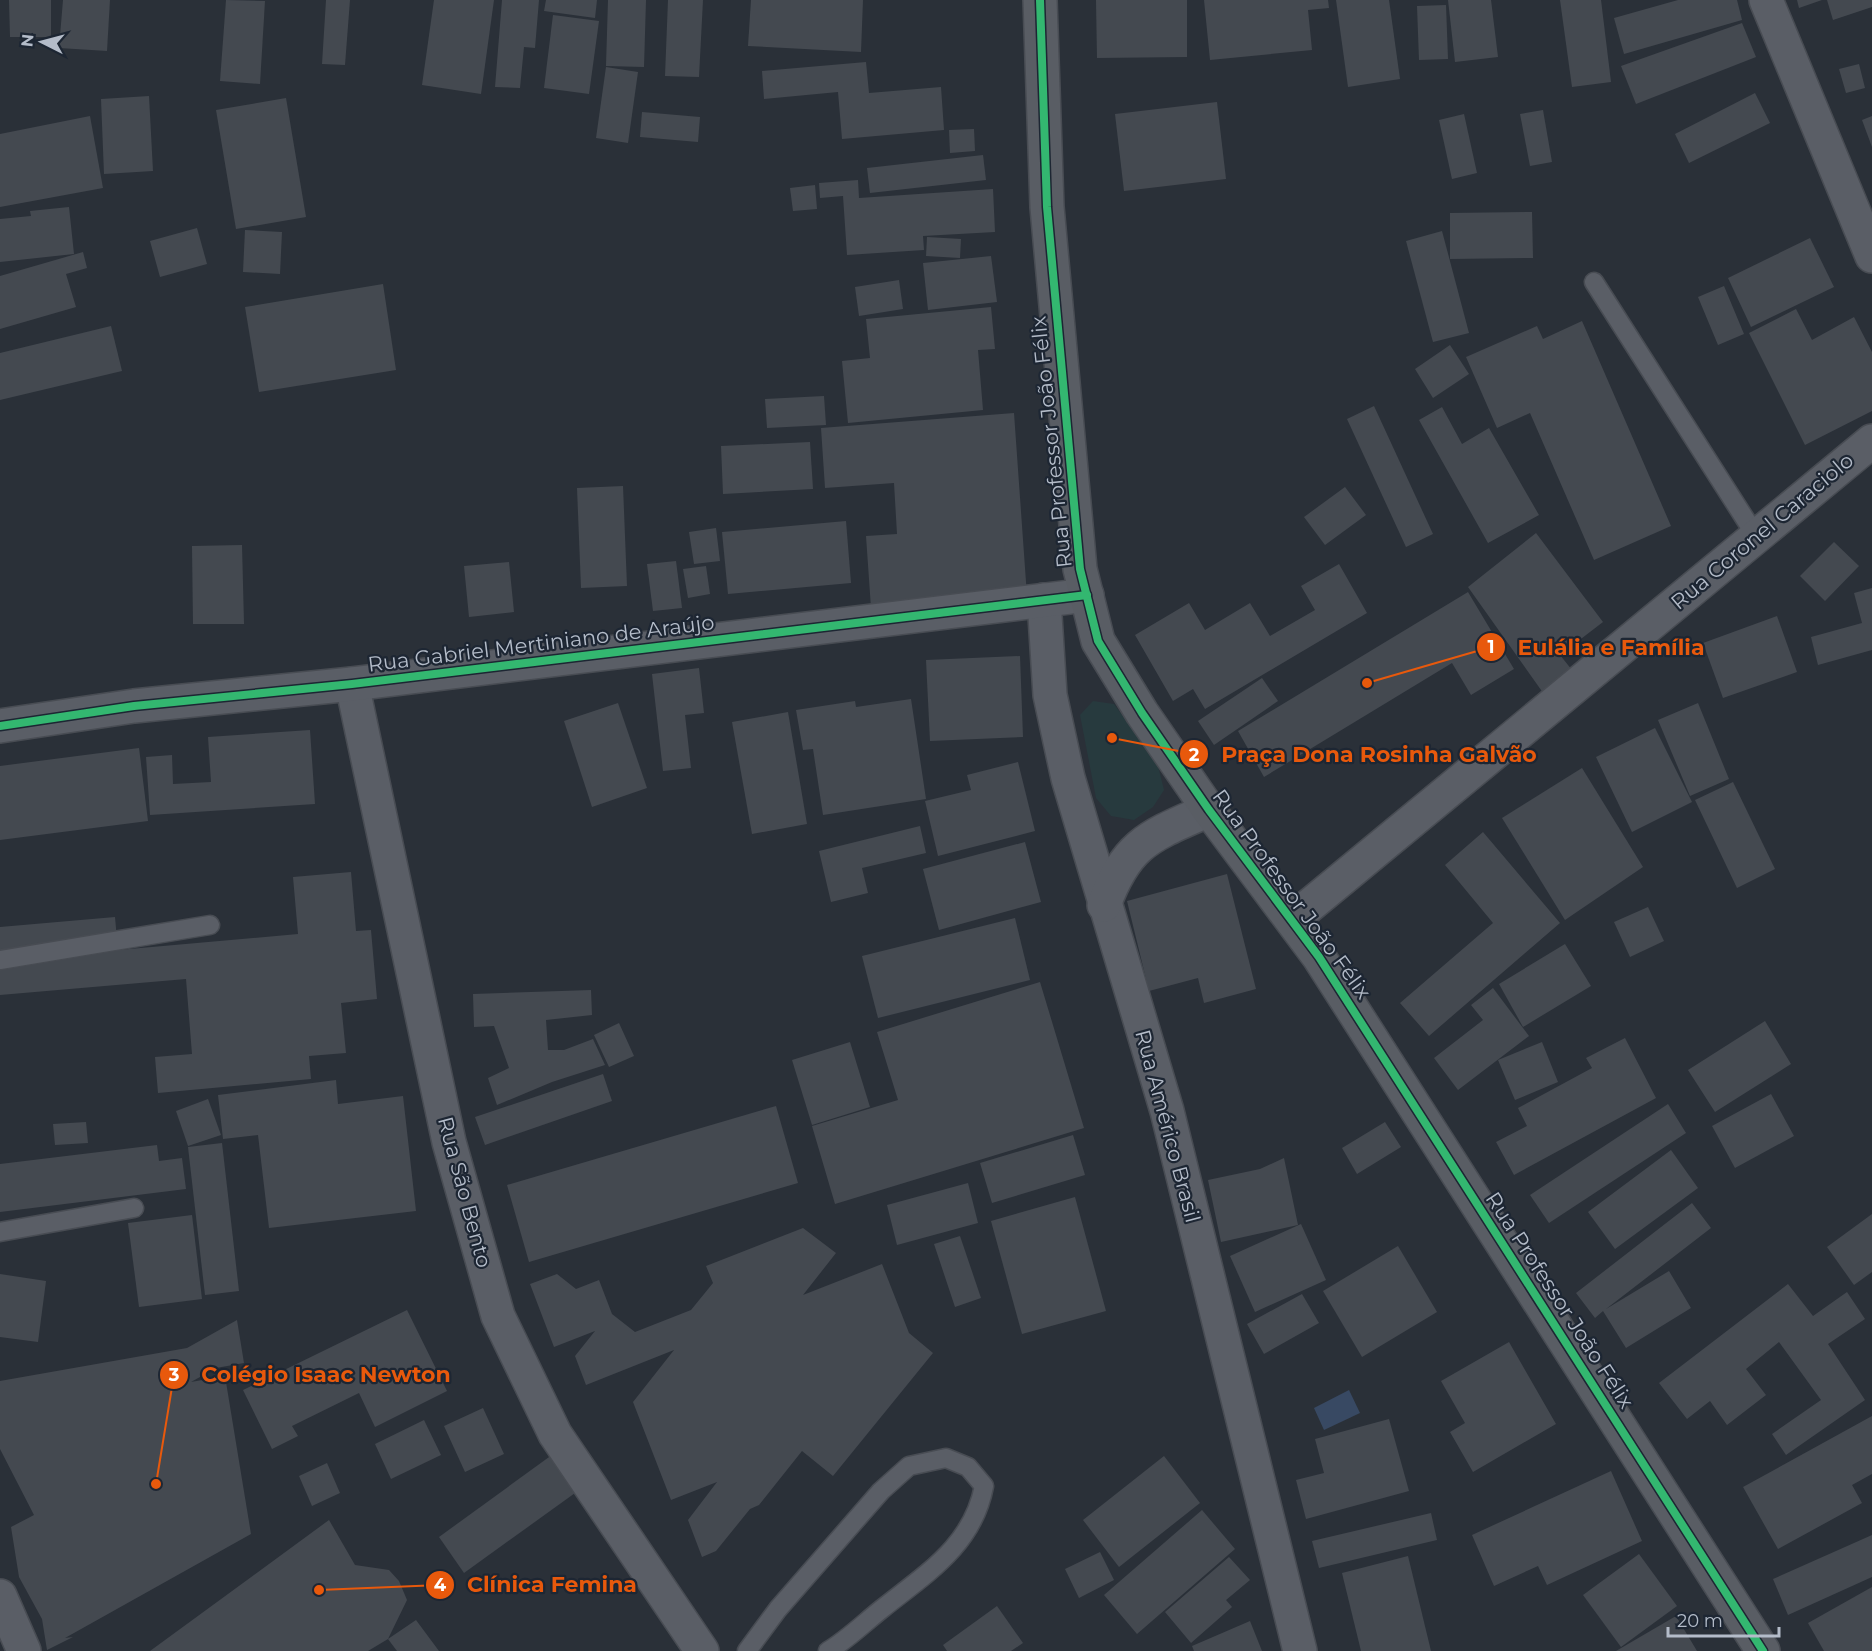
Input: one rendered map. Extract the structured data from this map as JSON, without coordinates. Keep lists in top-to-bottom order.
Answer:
{
  "streets": {
    "street": [
      "Rua Professor João Félix",
      "Rua Coronel Caraciolo",
      "Rua Gabriel Mertiniano de Araújo",
      "Rua Américo Brasil",
      "Rua São Bento"
    ]
  },
  "crossings": [
    ["Rua Professor João Félix", "Rua Coronel Caraciolo"],
    ["Rua Professor João Félix", "Rua Gabriel Mertiniano de Araújo"],
    ["Rua Gabriel Mertiniano de Araújo", "Rua Américo Brasil"],
    ["Rua Gabriel Mertiniano de Araújo", "Rua São Bento"]
  ],
  "places": [
    "Eulália e Família",
    "Praça Dona Rosinha Galvão",
    "Colégio Isaac Newton",
    "Clínica Femina"
  ],
  "scale_bar": "20 m",
  "north": "left"
}
